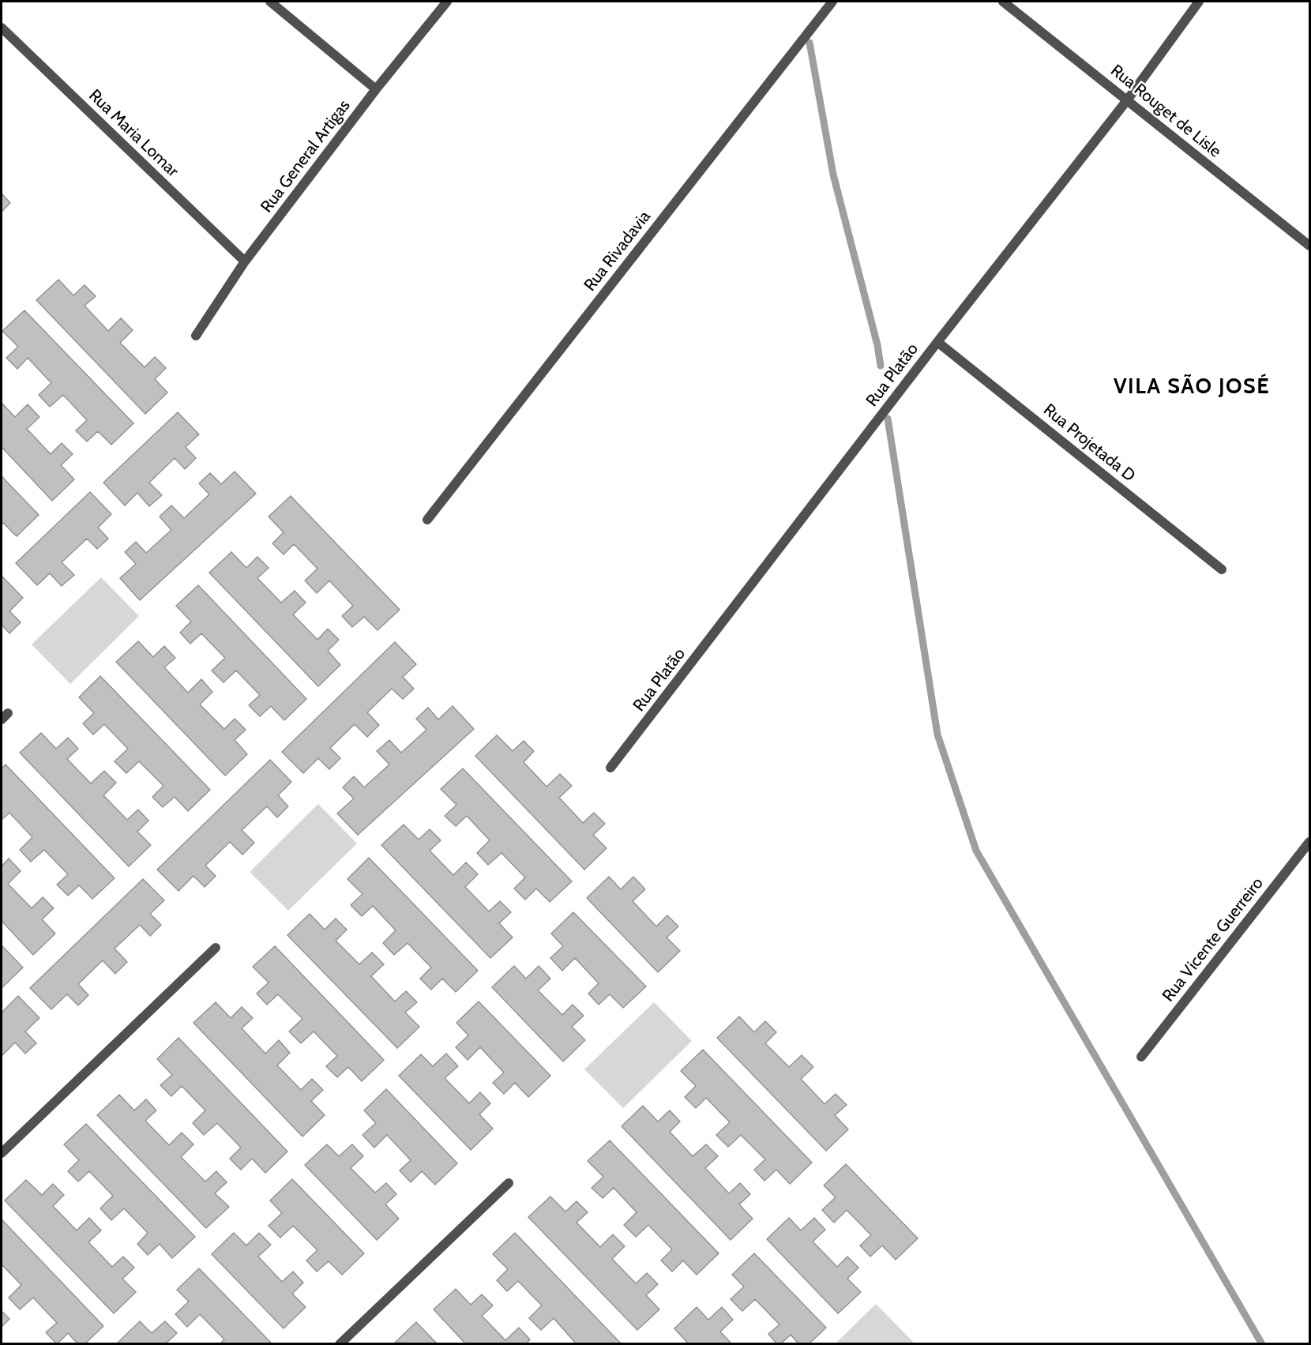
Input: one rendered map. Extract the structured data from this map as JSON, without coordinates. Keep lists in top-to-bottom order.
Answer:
{
  "streets": {
    "street": [
      "Rua Rouget de Lisle",
      "Rua Maria Lomar",
      "Rua General Artigas",
      "Rua Rivadavia",
      "Rua Platão",
      "Rua Projetada D",
      "Rua Vicente Guerreiro"
    ]
  },
  "crossings": [
    ["Rua Rouget de Lisle", "Rua Platão"],
    ["Rua Maria Lomar", "Rua General Artigas"],
    ["Rua Platão", "Rua Projetada D"]
  ],
  "districts": ["VILA SÃO JOSÉ"]
}
